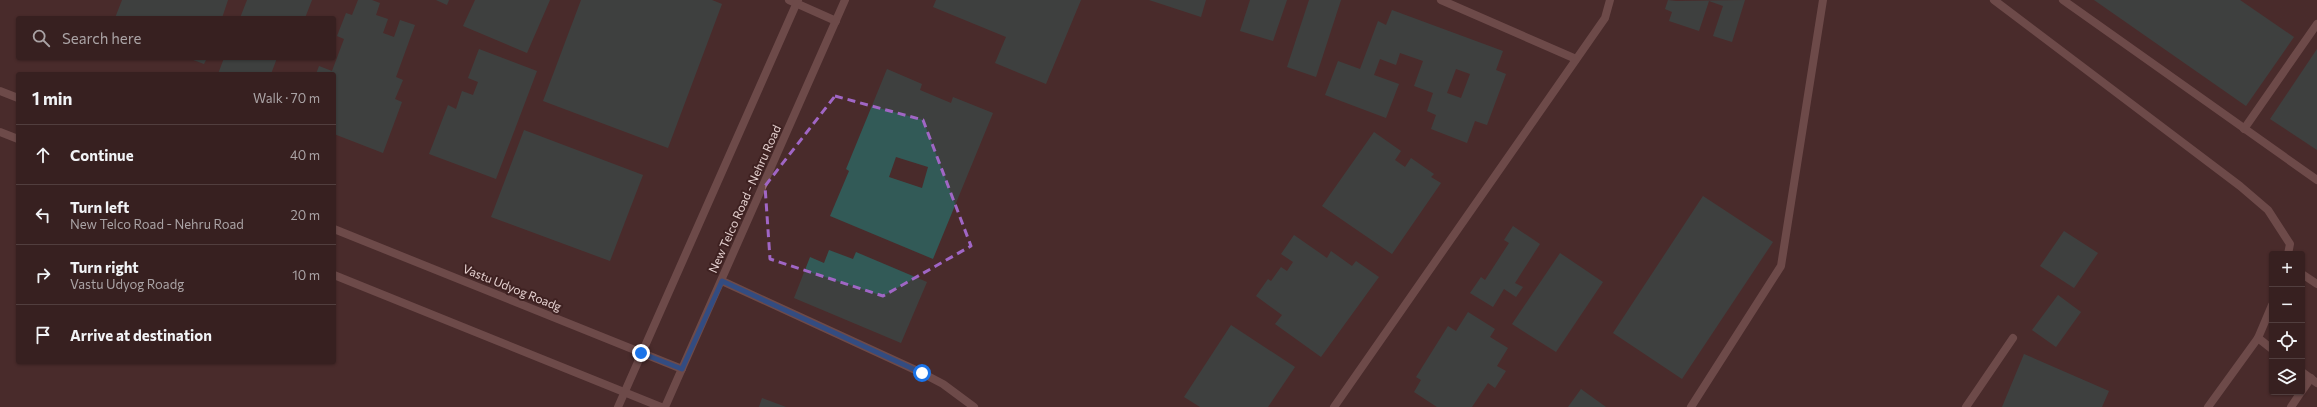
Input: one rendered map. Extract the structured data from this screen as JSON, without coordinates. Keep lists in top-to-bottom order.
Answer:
{
  "streets": {
    "street": ["New Telco Road - Nehru Road", "Vastu Udyog Roadg"]
  },
  "crossings": [
    ["New Telco Road - Nehru Road", "Vastu Udyog Roadg"]
  ],
  "page": {
    "search": "Search here",
    "heading": ["1 min", "Walk · 70 m"],
    "list": [
      ["Continue", "40 m"],
      ["Turn left", "New Telco Road - Nehru Road", "20 m"],
      ["Turn right", "Vastu Udyog Roadg", "10 m"],
      "Arrive at destination"
    ],
    "map_buttons": ["+", "−"]
  }
}
